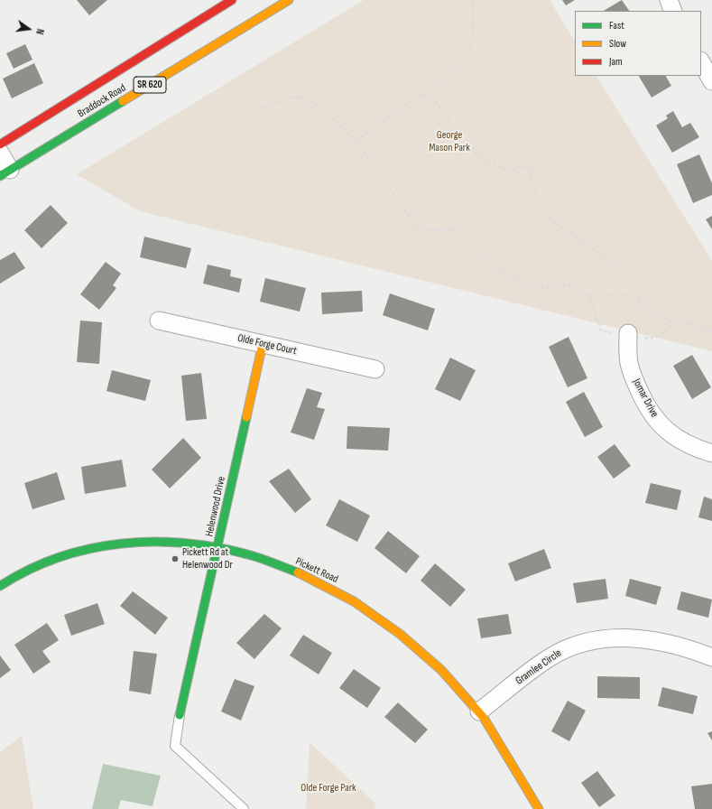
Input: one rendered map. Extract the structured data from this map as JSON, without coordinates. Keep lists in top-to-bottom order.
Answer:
{
  "streets": {
    "street": [
      "SR 620",
      "Braddock Road",
      "Olde Forge Court",
      "Jomar Drive",
      "Helenwood Drive",
      "Pickett Road",
      "Gramlee Circle"
    ]
  },
  "crossings": [
    ["Olde Forge Court", "Helenwood Drive"],
    ["Helenwood Drive", "Pickett Road"],
    ["Pickett Road", "Gramlee Circle"]
  ],
  "parks": ["George Mason Park", "Olde Forge Park"],
  "places": ["Pickett Rd at Helenwood Dr"],
  "legend": ["Fast", "Slow", "Jam"],
  "north": "right"
}
